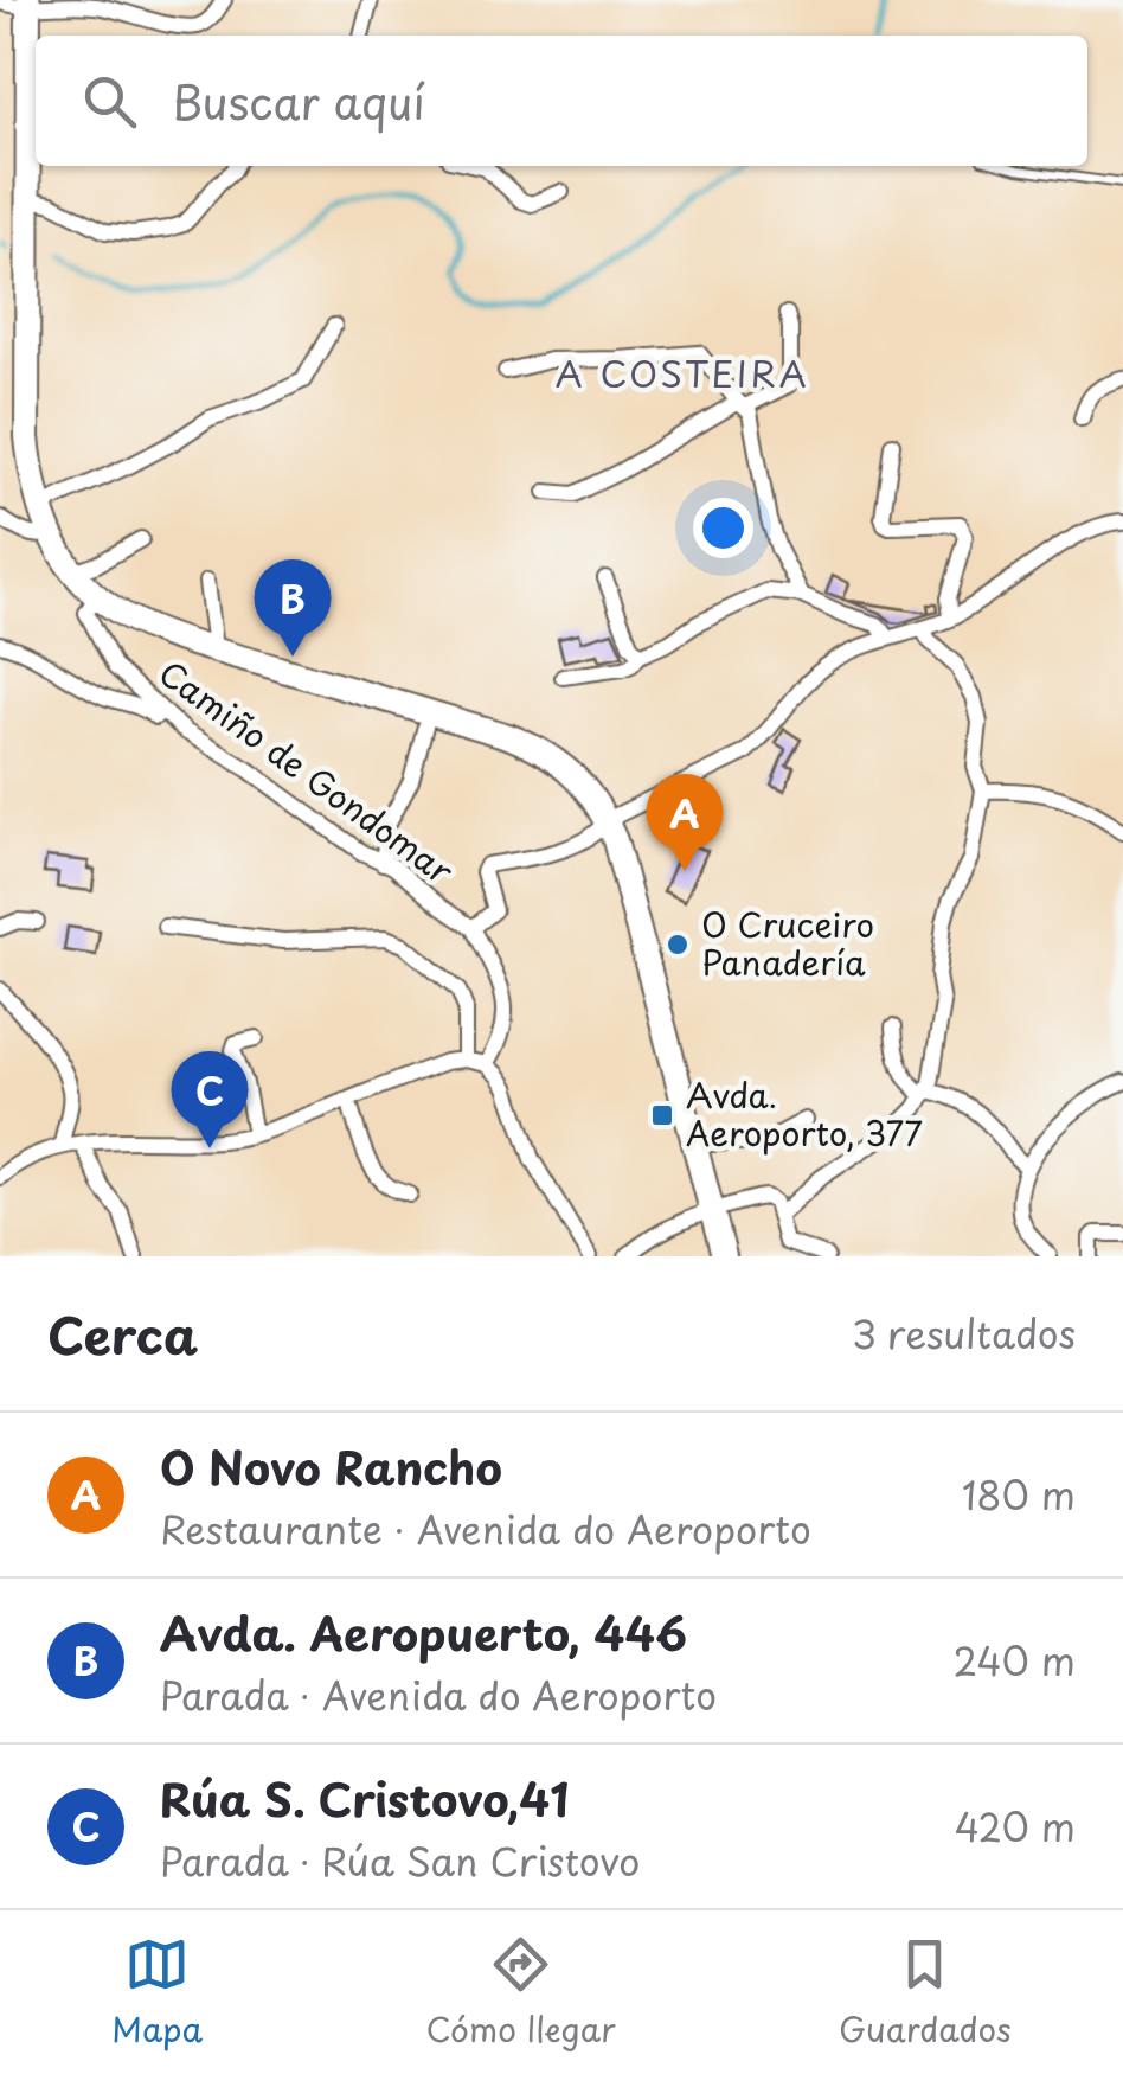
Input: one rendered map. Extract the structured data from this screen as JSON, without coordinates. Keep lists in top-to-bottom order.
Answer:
{
  "streets": {
    "street": ["Camiño de Gondomar"]
  },
  "districts": ["A COSTEIRA"],
  "places": {
    "other": ["O Cruceiro Panadería"],
    "transit": ["Avda. Aeroporto, 377"]
  },
  "page": {
    "search": "Buscar aquí",
    "pins": ["B", "A", "C"],
    "heading": ["Cerca", "3 resultados"],
    "list": [
      {
        "mark": "A",
        "name": "O Novo Rancho",
        "note": "Restaurante · Avenida do Aeroporto",
        "value": "180 m"
      },
      {
        "mark": "B",
        "name": "Avda. Aeropuerto, 446",
        "note": "Parada · Avenida do Aeroporto",
        "value": "240 m"
      },
      {
        "mark": "C",
        "name": "Rúa S. Cristovo,41",
        "note": "Parada · Rúa San Cristovo",
        "value": "420 m"
      }
    ],
    "nav": ["Mapa", "Cómo llegar", "Guardados"]
  }
}
